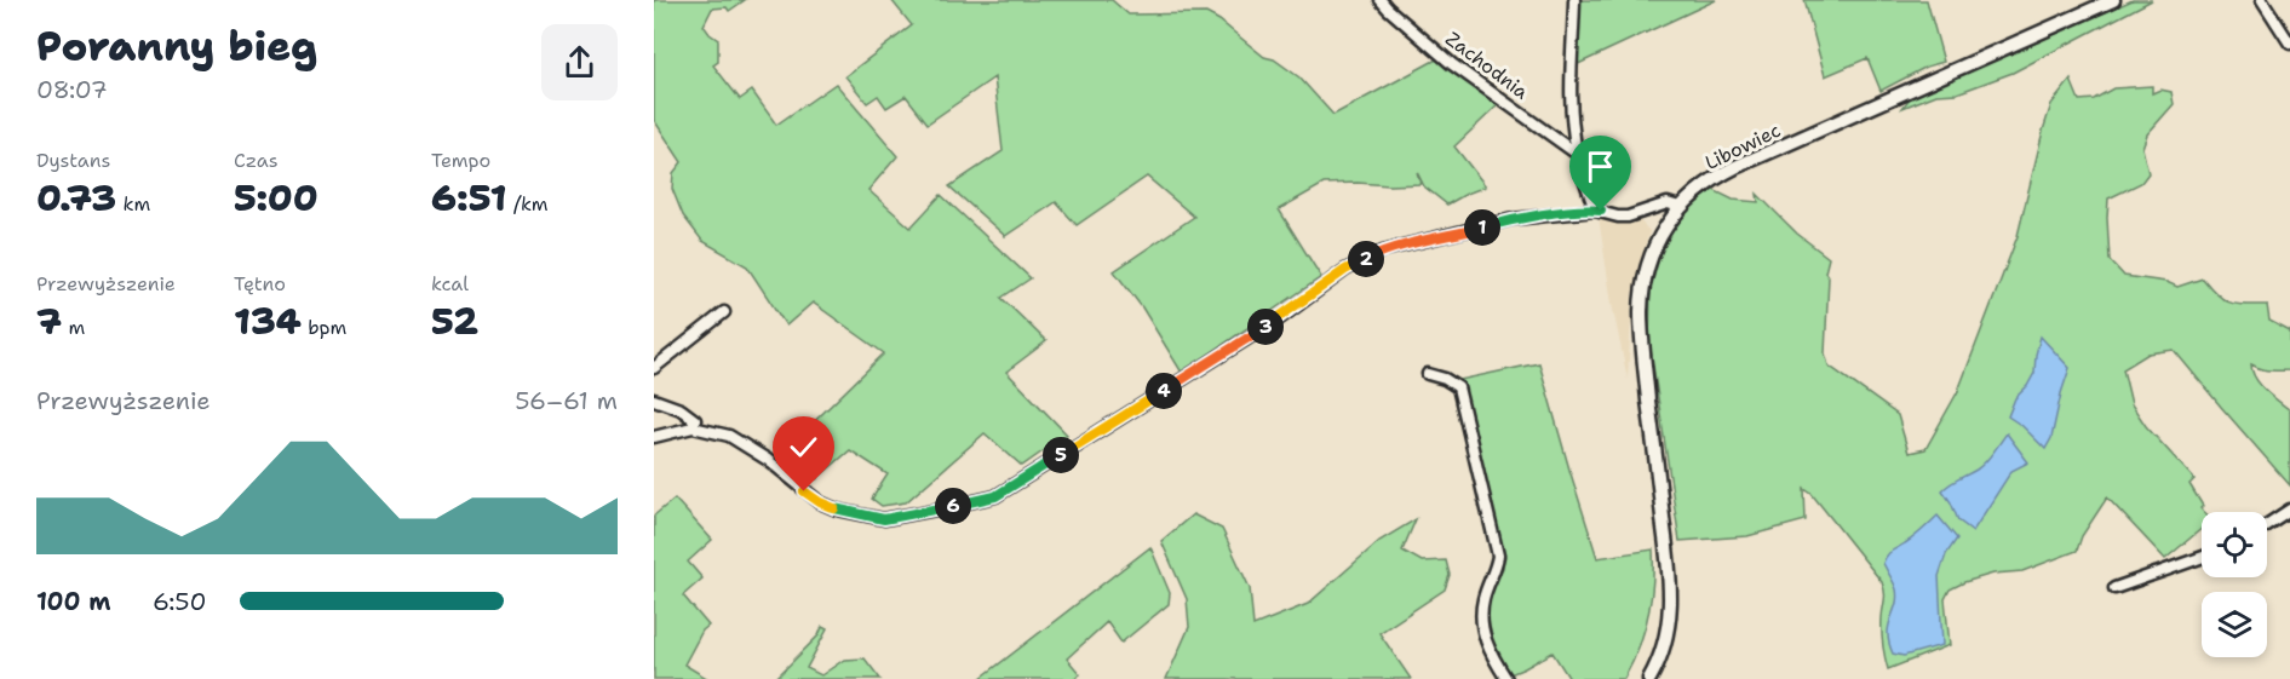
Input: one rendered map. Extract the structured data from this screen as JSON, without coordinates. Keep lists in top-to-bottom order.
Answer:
{
  "streets": {
    "street": ["Zachodnia", "Libowiec"]
  },
  "page": {
    "heading": ["Poranny bieg", "08:07"],
    "stats": [
      ["Dystans", "0.73 km"],
      ["Czas", "5:00"],
      ["Tempo", "6:51 /km"],
      ["Przewyższenie", "7 m"],
      ["Tętno", "134 bpm"],
      ["kcal", "52"]
    ],
    "pins": [
      "1",
      "2",
      "3",
      "4",
      "5",
      "6"
    ],
    "chart": ["Przewyższenie", "56–61 m"],
    "list": [
      {
        "name": "100 m",
        "note": "6:50"
      }
    ]
  }
}
